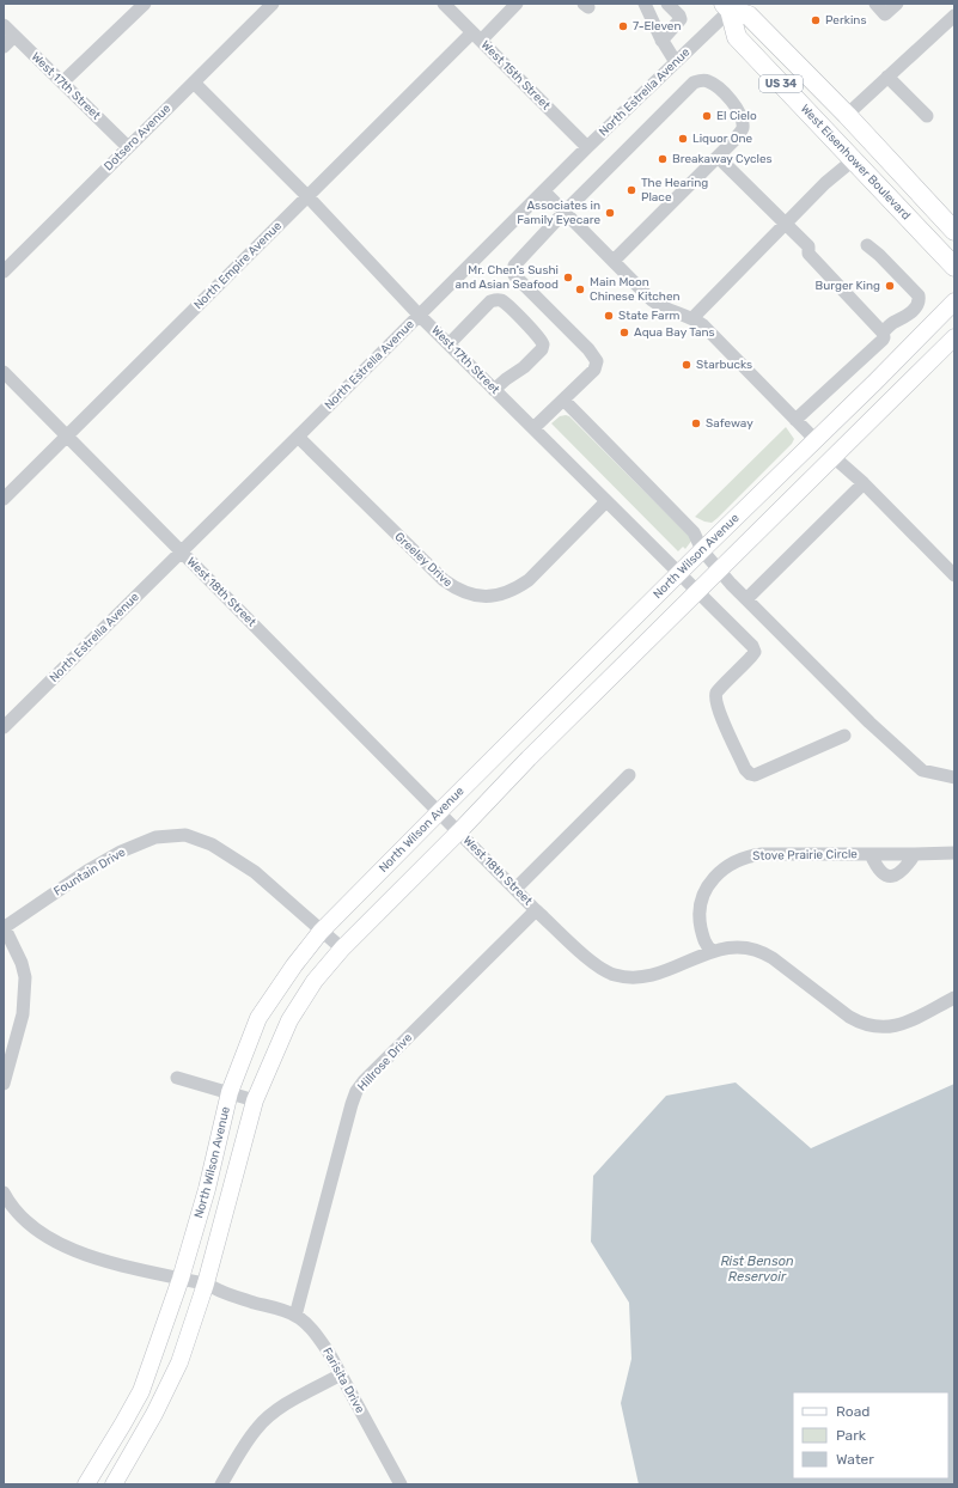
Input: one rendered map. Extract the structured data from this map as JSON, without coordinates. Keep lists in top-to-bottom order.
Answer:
{
  "streets": {
    "highway": ["US 34", "West Eisenhower Boulevard"],
    "main road": ["North Wilson Avenue"],
    "street": [
      "West 15th Street",
      "West 17th Street",
      "North Estrella Avenue",
      "Dotsero Avenue",
      "North Empire Avenue",
      "Greeley Drive",
      "West 18th Street",
      "Stove Prairie Circle",
      "Fountain Drive",
      "Hillrose Drive",
      "Farisita Drive"
    ]
  },
  "crossings": [
    ["West 15th Street", "North Estrella Avenue"],
    ["West 15th Street", "North Empire Avenue"],
    ["West 17th Street", "North Estrella Avenue"],
    ["West 17th Street", "Dotsero Avenue"],
    ["West 17th Street", "North Empire Avenue"],
    ["West 17th Street", "North Wilson Avenue"],
    ["West 17th Street", "Greeley Drive"],
    ["North Estrella Avenue", "West Eisenhower Boulevard"],
    ["North Estrella Avenue", "Greeley Drive"],
    ["North Estrella Avenue", "West 18th Street"],
    ["North Empire Avenue", "West 18th Street"],
    ["North Wilson Avenue", "West 18th Street"],
    ["North Wilson Avenue", "Fountain Drive"],
    ["North Wilson Avenue", "Farisita Drive"],
    ["West 18th Street", "Hillrose Drive"],
    ["Hillrose Drive", "Farisita Drive"]
  ],
  "water": ["Rist Benson Reservoir"],
  "places": [
    "Perkins",
    "7-Eleven",
    "El Cielo",
    "Liquor One",
    "Breakaway Cycles",
    "The Hearing Place",
    "Associates in Family Eyecare",
    "Mr. Chen's Sushi and Asian Seafood",
    "Burger King",
    "Main Moon Chinese Kitchen",
    "State Farm",
    "Aqua Bay Tans",
    "Starbucks",
    "Safeway"
  ],
  "legend": ["Road", "Park", "Water"]
}
